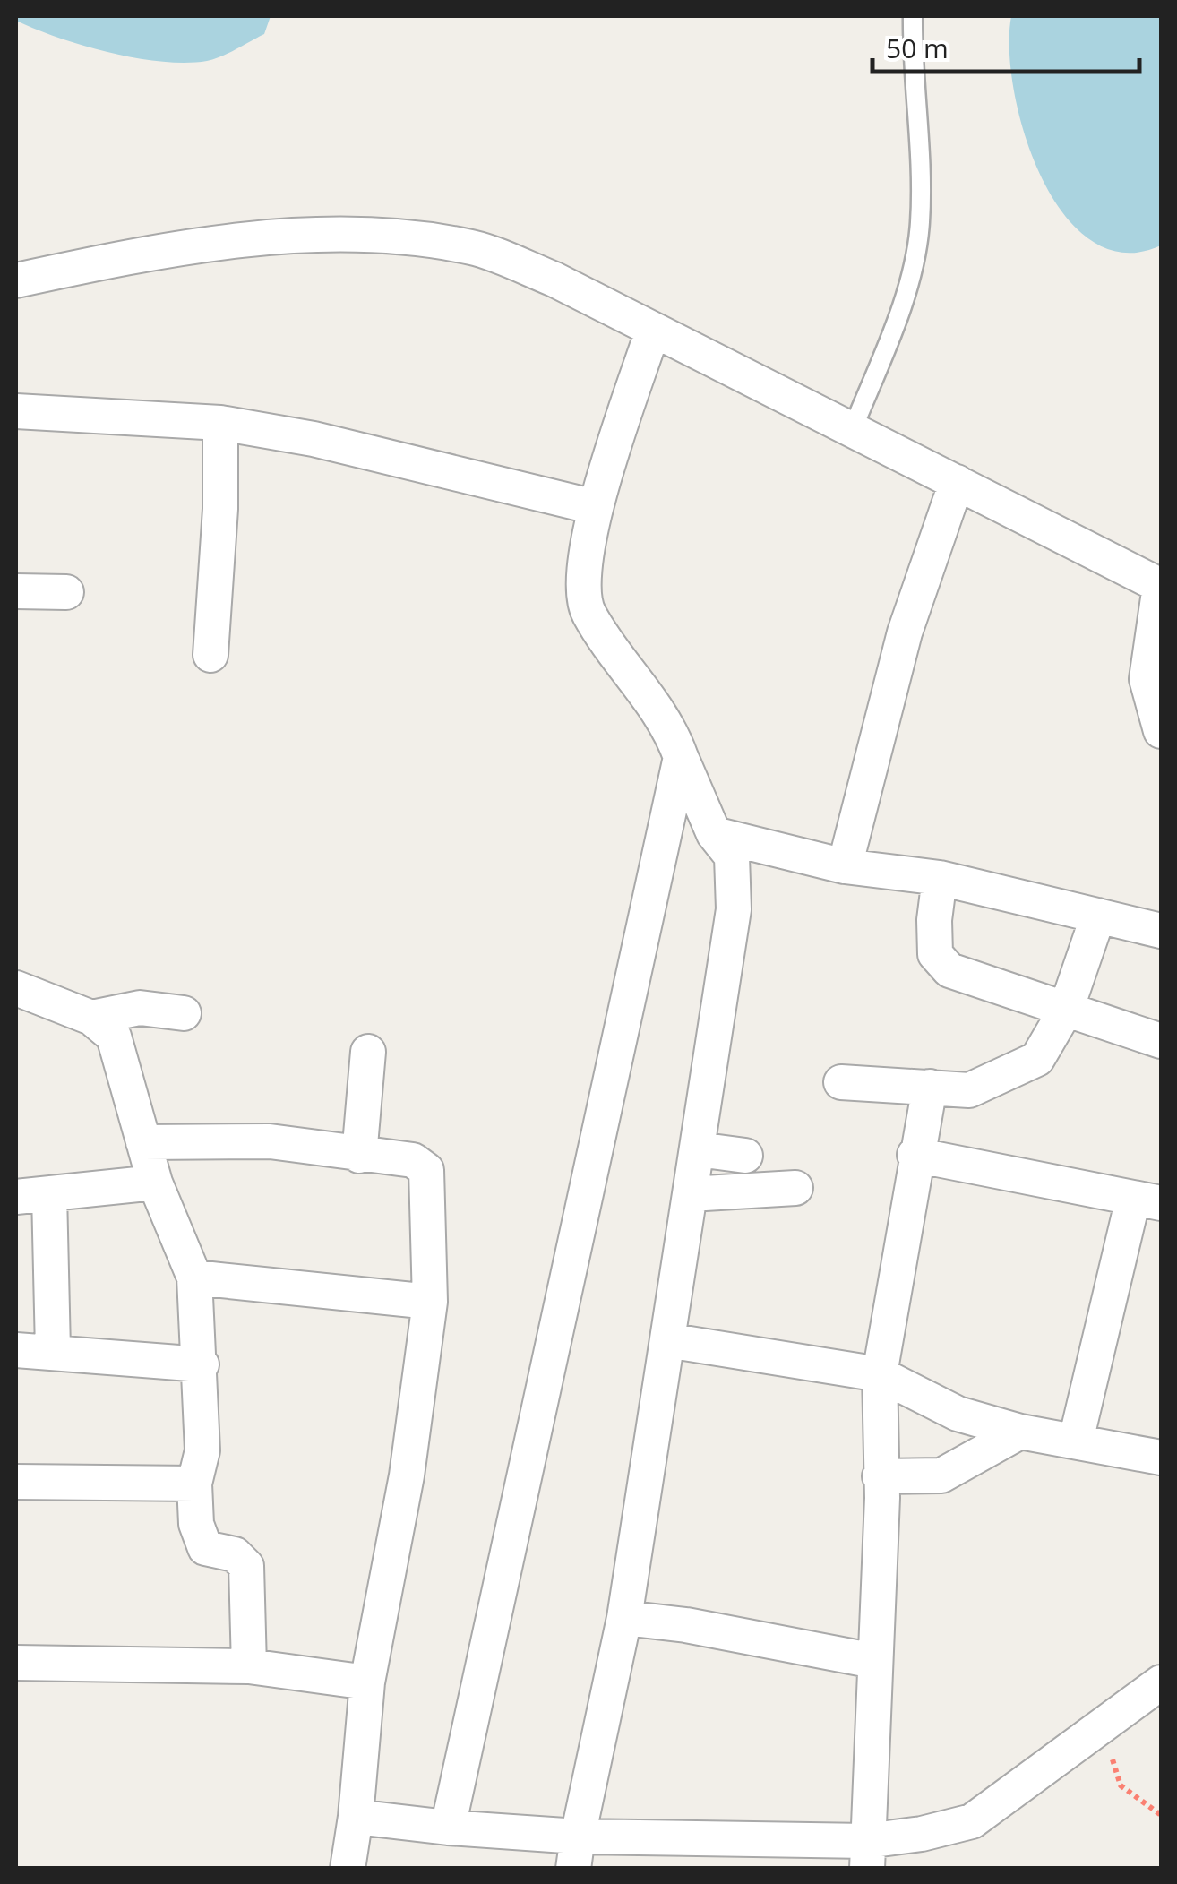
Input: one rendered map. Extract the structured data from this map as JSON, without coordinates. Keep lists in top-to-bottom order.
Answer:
{
  "scale_bar": "50 m"
}
